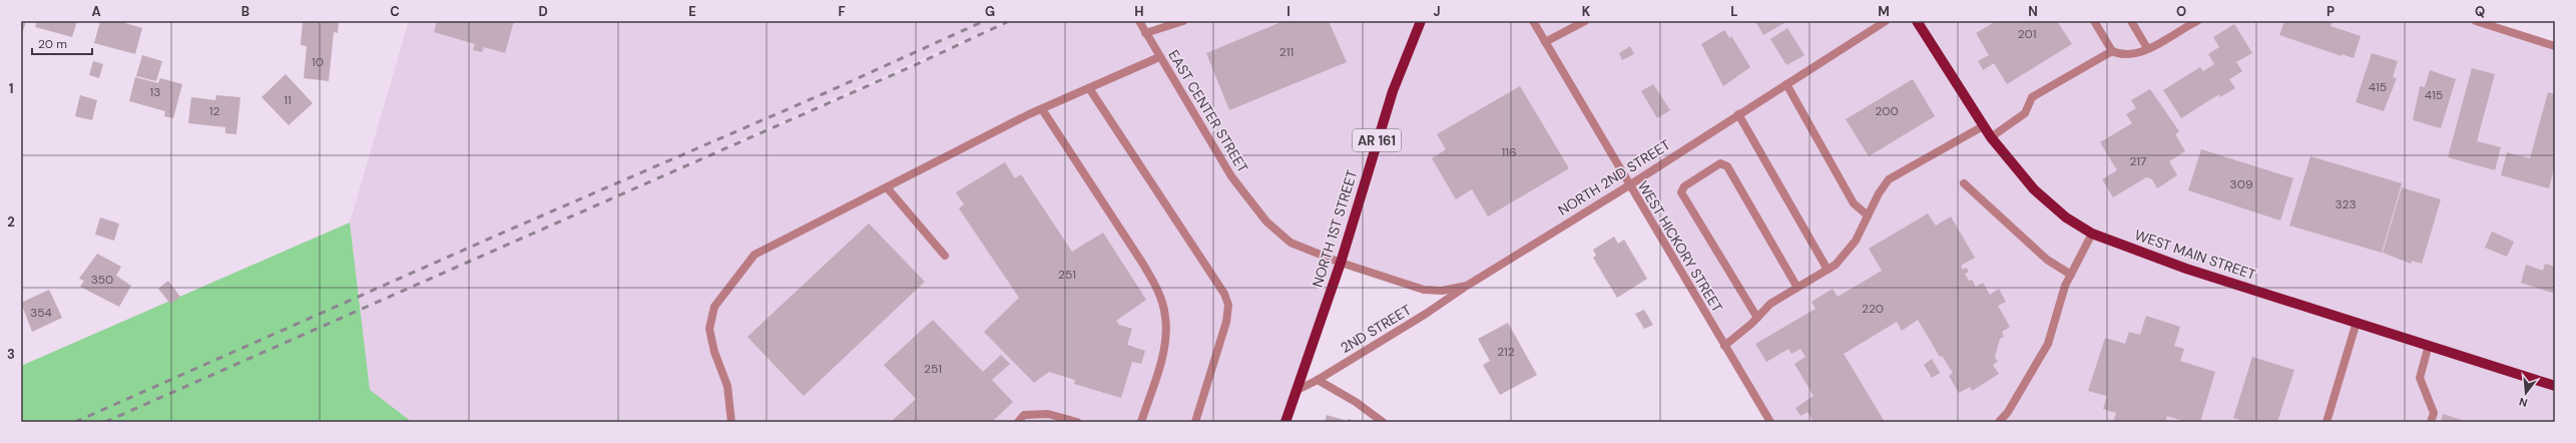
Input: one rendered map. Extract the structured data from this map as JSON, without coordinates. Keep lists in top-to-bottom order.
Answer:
{
  "streets": {
    "main road": ["AR 161", "NORTH 1ST STREET", "WEST MAIN STREET"],
    "street": [
      "EAST CENTER STREET",
      "NORTH 2ND STREET",
      "WEST HICKORY STREET",
      "2ND STREET"
    ]
  },
  "crossings": [
    ["EAST CENTER STREET", "NORTH 2ND STREET"],
    ["EAST CENTER STREET", "NORTH 1ST STREET"],
    ["NORTH 2ND STREET", "NORTH 1ST STREET"],
    ["NORTH 2ND STREET", "WEST HICKORY STREET"],
    ["NORTH 2ND STREET", "2ND STREET"],
    ["NORTH 1ST STREET", "2ND STREET"]
  ],
  "house_numbers": [
    "201",
    "211",
    "10",
    "415",
    "13",
    "415",
    "11",
    "12",
    "200",
    "116",
    "217",
    "309",
    "323",
    "251",
    "350",
    "220",
    "354",
    "212",
    "251"
  ],
  "scale_bar": "20 m",
  "north": "bottom",
  "grid": {
    "columns": [
      "A",
      "B",
      "C",
      "D",
      "E",
      "F",
      "G",
      "H",
      "I",
      "J",
      "K",
      "L",
      "M",
      "N",
      "O",
      "P",
      "Q"
    ],
    "rows": ["1", "2", "3"]
  }
}
